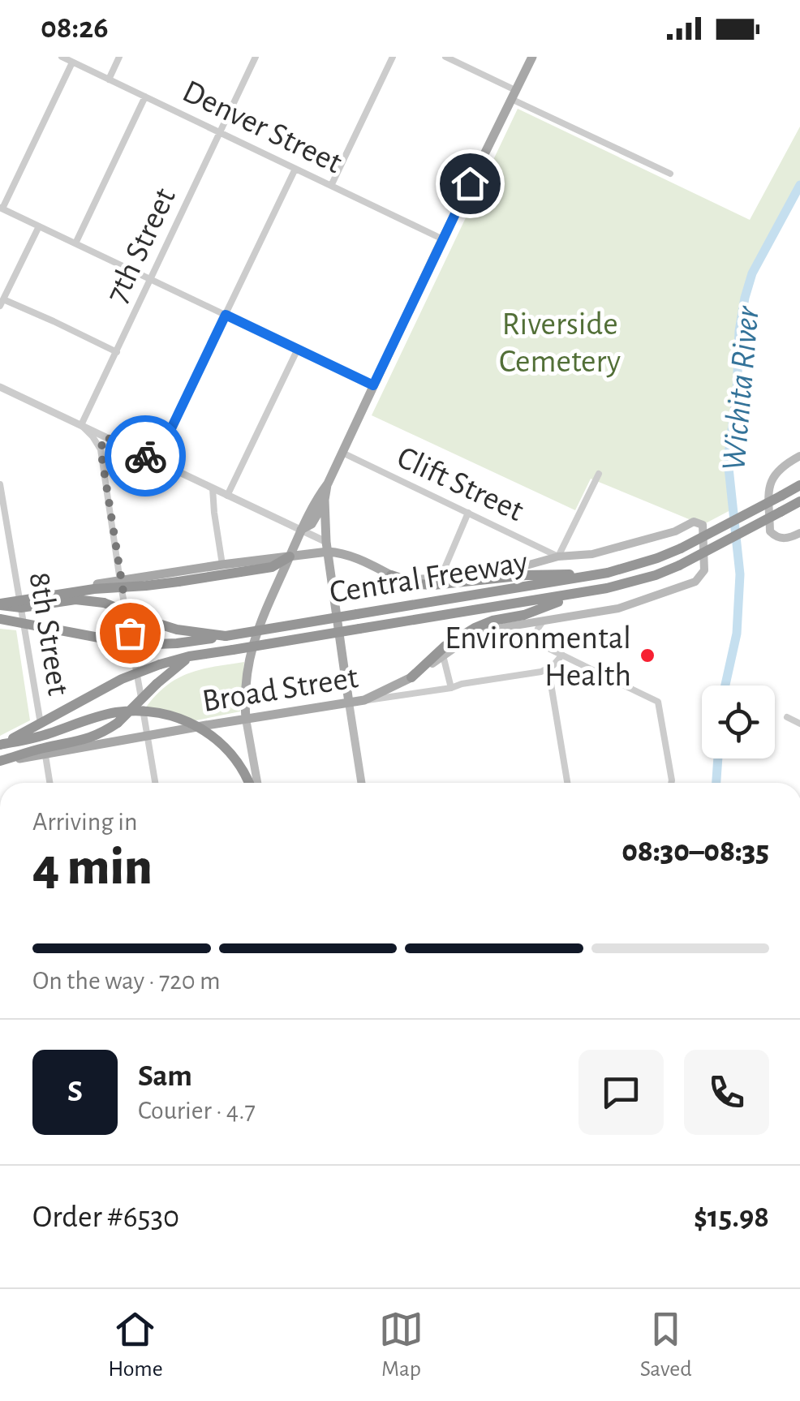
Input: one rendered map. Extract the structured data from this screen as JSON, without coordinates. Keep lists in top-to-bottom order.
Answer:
{
  "streets": {
    "highway": ["Central Freeway"],
    "main road": ["Broad Street"],
    "street": [
      "Denver Street",
      "7th Street",
      "Clift Street",
      "8th Street"
    ]
  },
  "crossings": [
    ["Denver Street", "7th Street"],
    ["Clift Street", "Central Freeway"],
    ["8th Street", "Broad Street"]
  ],
  "water": ["Wichita River"],
  "parks": ["Riverside Cemetery"],
  "places": ["Environmental Health"],
  "page": {
    "status": "08:26",
    "heading": ["4 min", "Arriving in", "08:30–08:35"],
    "panel": [
      "Sam",
      "Courier · 4.7",
      "Order #6530",
      "$15.98"
    ],
    "bar": "On the way · 720 m",
    "round": "S",
    "tabs": ["Home", "Map", "Saved"]
  }
}
